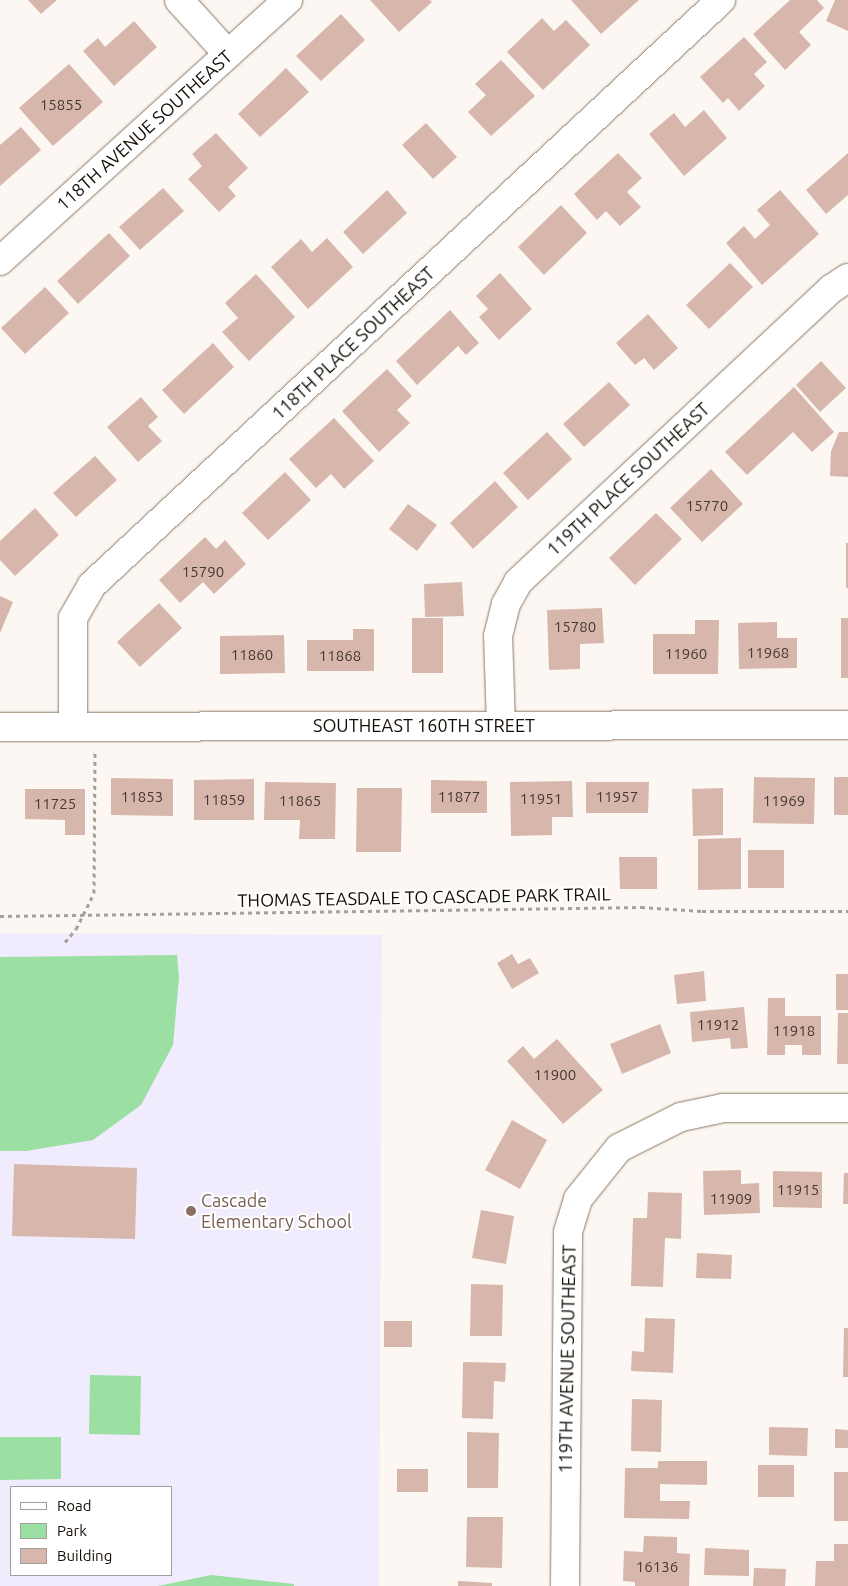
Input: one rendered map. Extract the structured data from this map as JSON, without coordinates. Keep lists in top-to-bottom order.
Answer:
{
  "streets": {
    "street": [
      "118TH AVENUE SOUTHEAST",
      "118TH PLACE SOUTHEAST",
      "119TH PLACE SOUTHEAST",
      "SOUTHEAST 160TH STREET",
      "119TH AVENUE SOUTHEAST"
    ],
    "path": ["THOMAS TEASDALE TO CASCADE PARK TRAIL"]
  },
  "crossings": [
    ["118TH PLACE SOUTHEAST", "SOUTHEAST 160TH STREET"],
    ["119TH PLACE SOUTHEAST", "SOUTHEAST 160TH STREET"]
  ],
  "places": ["Cascade Elementary School"],
  "house_numbers": [
    "15855",
    "15770",
    "15790",
    "15780",
    "11968",
    "11960",
    "11860",
    "11868",
    "11853",
    "11877",
    "11957",
    "11951",
    "11859",
    "11865",
    "11969",
    "11725",
    "11912",
    "11918",
    "11900",
    "11915",
    "11909",
    "16136"
  ],
  "legend": ["Road", "Park", "Building"]
}
